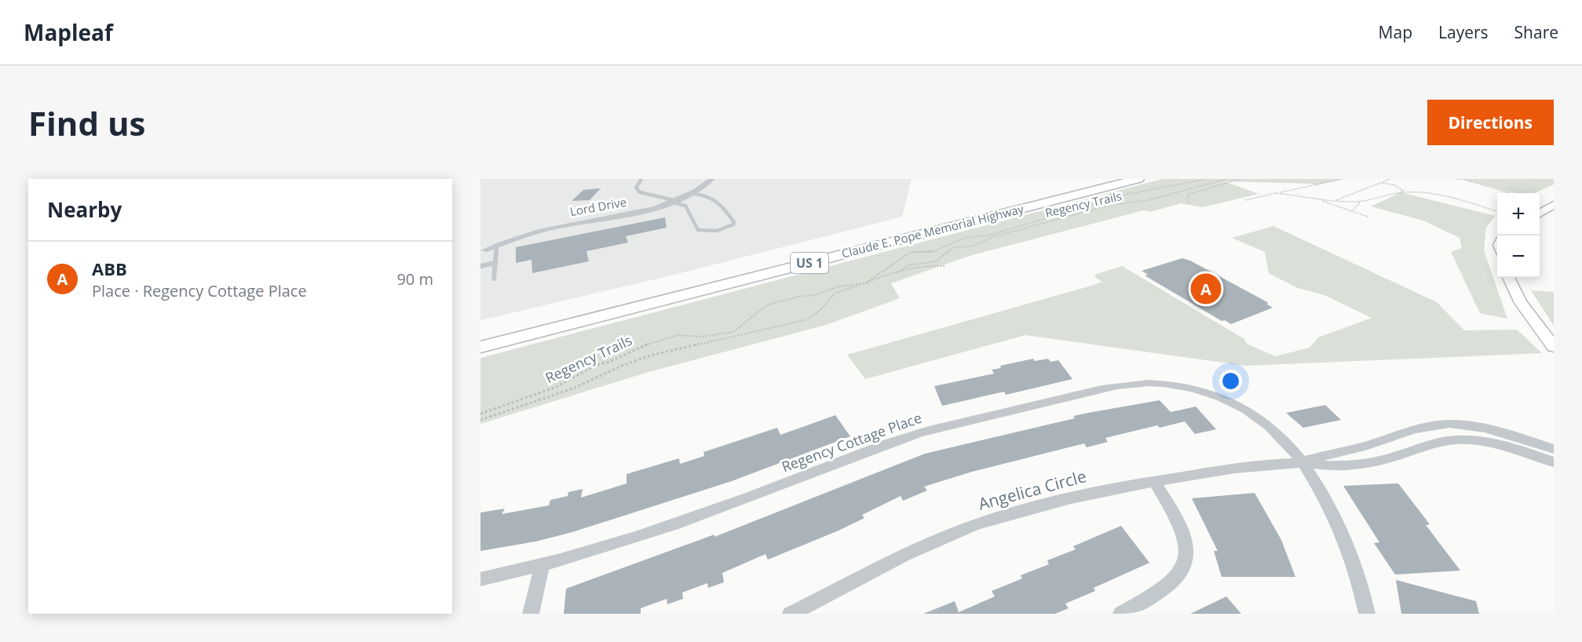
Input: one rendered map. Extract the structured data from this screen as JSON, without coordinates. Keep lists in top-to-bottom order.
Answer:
{
  "streets": {
    "highway": ["Claude E. Pope Memorial Highway", "US 1"],
    "street": ["Lord Drive", "Regency Cottage Place", "Angelica Circle"],
    "path": ["Regency Trails"]
  },
  "crossings": [
    ["Regency Cottage Place", "Angelica Circle"]
  ],
  "page": {
    "header": "Mapleaf",
    "nav": ["Map", "Layers", "Share"],
    "buttons": "Directions",
    "title": "Find us",
    "heading": "Nearby",
    "map_buttons": ["+", "−"],
    "list": [
      {
        "mark": "A",
        "name": "ABB",
        "note": "Place · Regency Cottage Place",
        "value": "90 m"
      }
    ],
    "pins": "A"
  }
}
